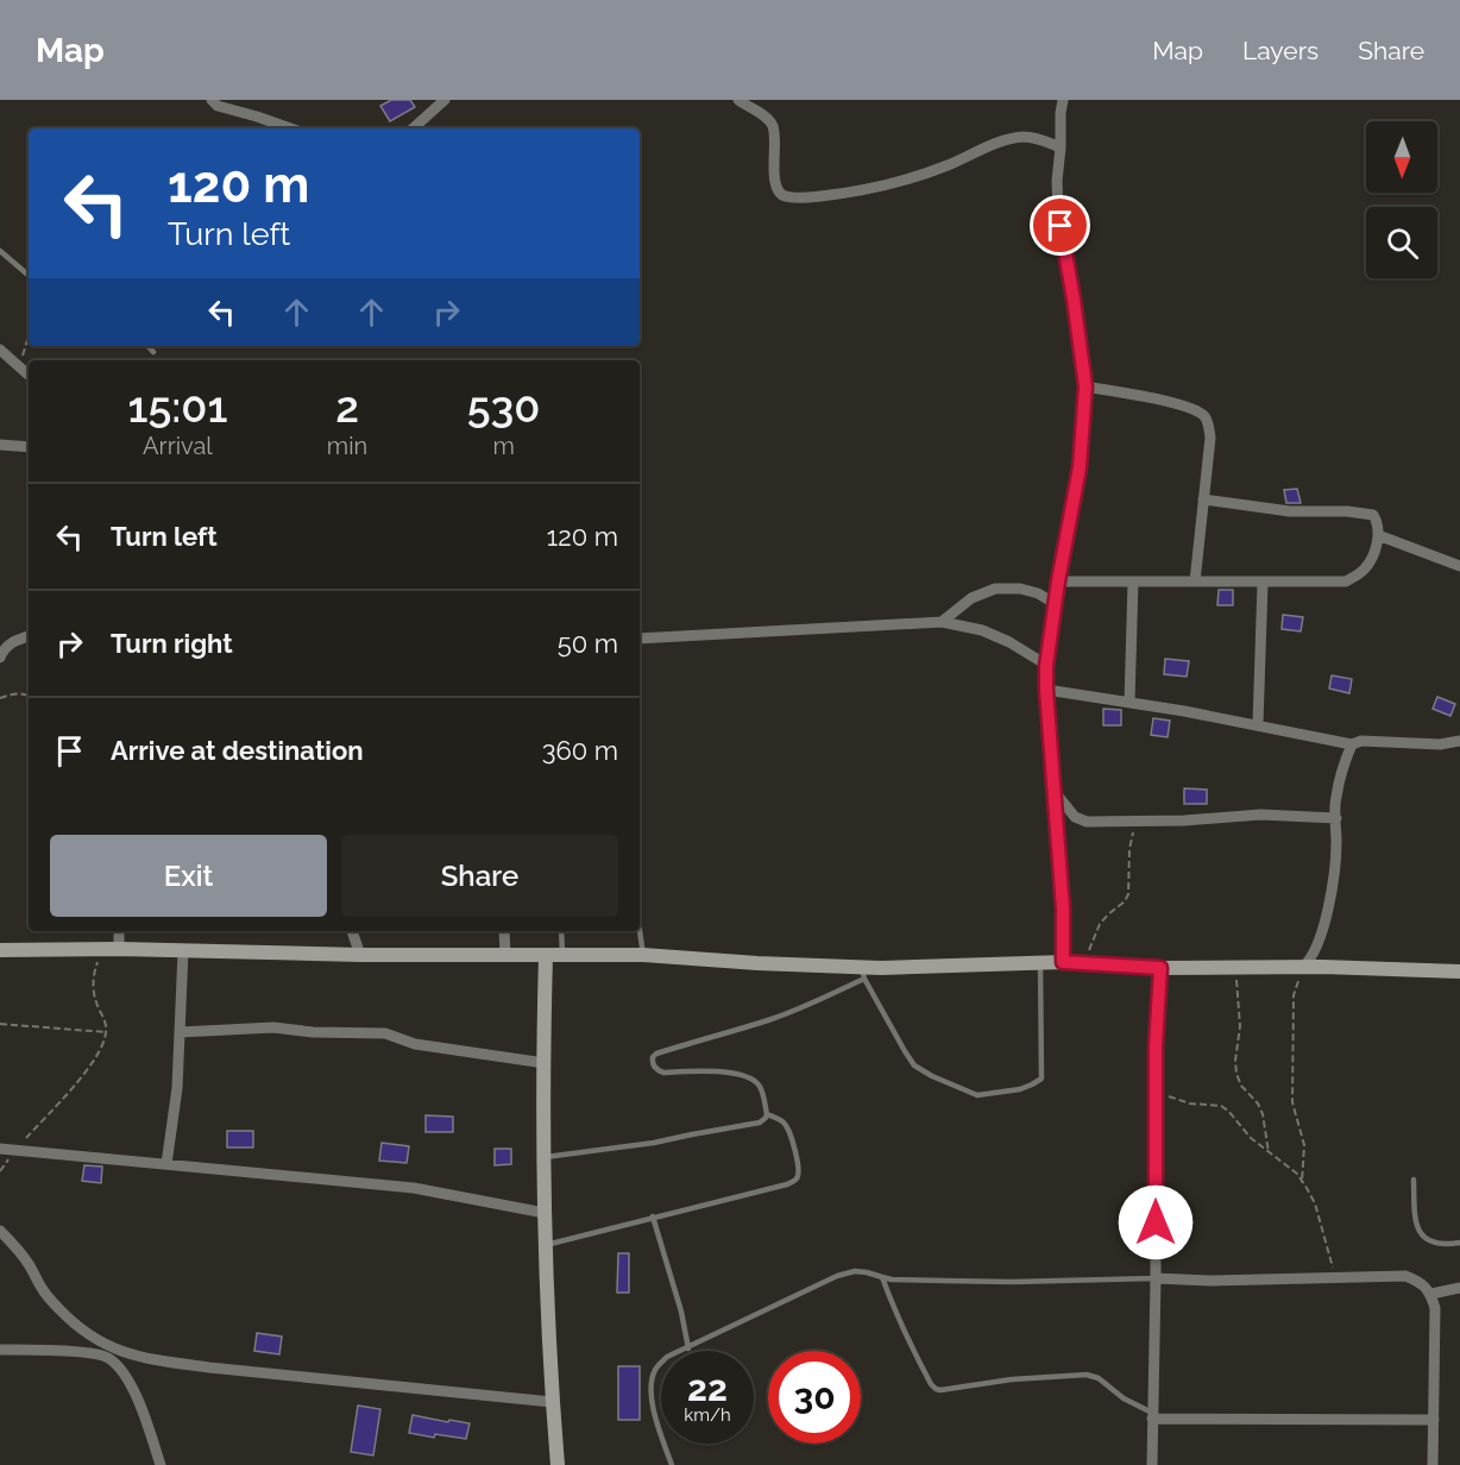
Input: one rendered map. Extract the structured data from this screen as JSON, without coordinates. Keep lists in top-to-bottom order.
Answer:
{
  "north": "bottom",
  "page": {
    "header": "Map",
    "nav": ["Map", "Layers", "Share"],
    "turn": ["120 m", "Turn left"],
    "eta": [
      "15:01",
      "Arrival",
      "2",
      "min",
      "530",
      "m"
    ],
    "list": [
      {
        "name": "Turn left",
        "value": "120 m"
      },
      {
        "name": "Turn right",
        "value": "50 m"
      },
      {
        "name": "Arrive at destination",
        "value": "360 m"
      }
    ],
    "buttons": ["Exit", "Share"],
    "speed": "22 km/h",
    "limit": "30"
  }
}
